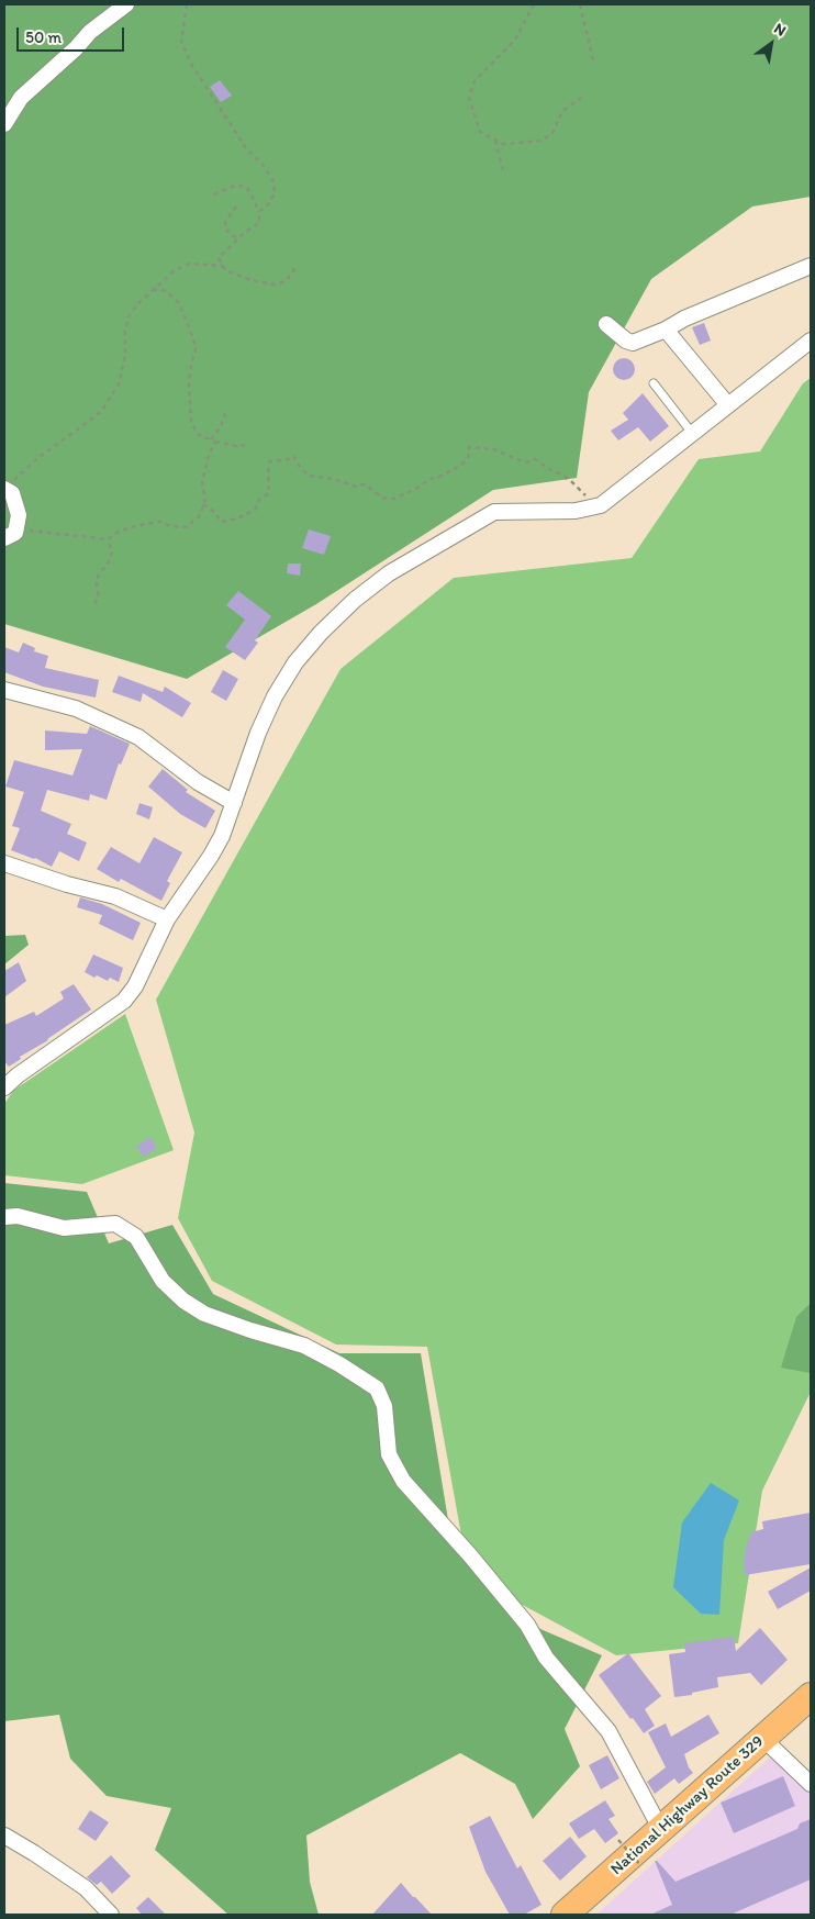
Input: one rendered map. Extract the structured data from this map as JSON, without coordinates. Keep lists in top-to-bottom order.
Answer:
{
  "streets": {
    "highway": ["National Highway Route 329"]
  },
  "scale_bar": "50 m",
  "north": "top right"
}
